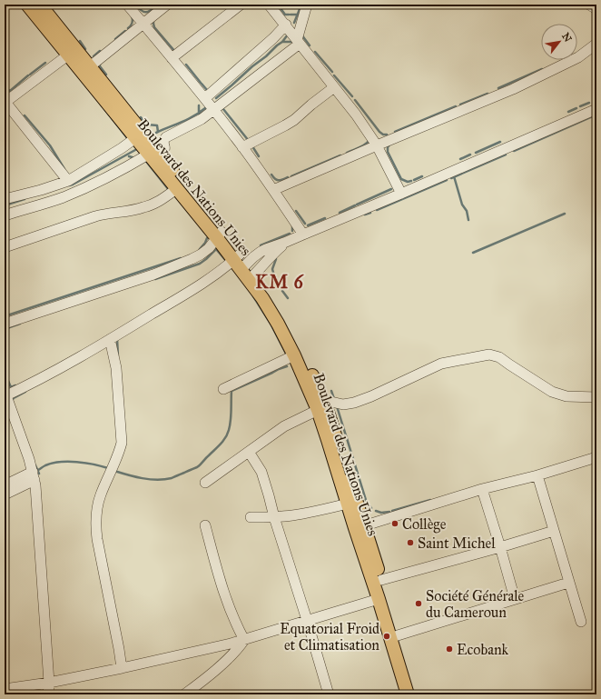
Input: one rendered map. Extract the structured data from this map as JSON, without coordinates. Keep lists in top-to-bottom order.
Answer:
{
  "streets": {
    "main road": ["Boulevard des Nations Unies"]
  },
  "districts": ["KM 6"],
  "places": [
    "Collège",
    "Saint Michel",
    "Société Générale du Cameroun",
    "Equatorial Froid et Climatisation",
    "Ecobank"
  ],
  "north": "top right"
}
